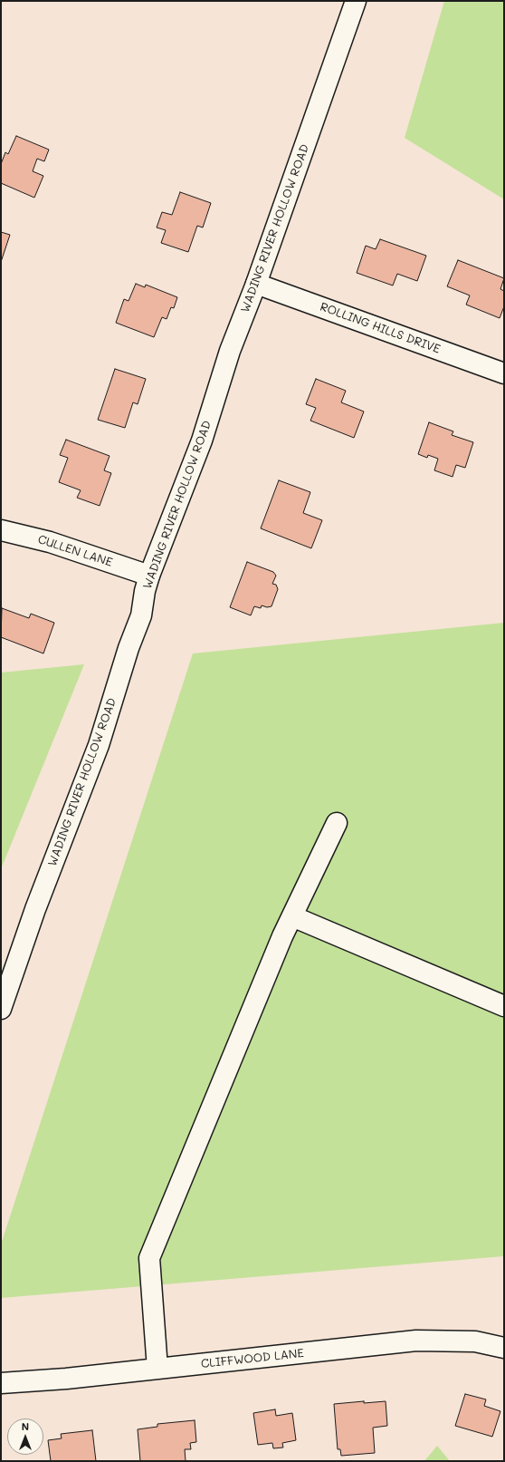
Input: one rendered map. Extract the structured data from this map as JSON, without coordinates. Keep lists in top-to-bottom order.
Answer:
{
  "streets": {
    "street": [
      "WADING RIVER HOLLOW ROAD",
      "ROLLING HILLS DRIVE",
      "CULLEN LANE",
      "CLIFFWOOD LANE"
    ]
  },
  "crossings": [
    ["WADING RIVER HOLLOW ROAD", "ROLLING HILLS DRIVE"],
    ["WADING RIVER HOLLOW ROAD", "CULLEN LANE"]
  ],
  "north": "top"
}
